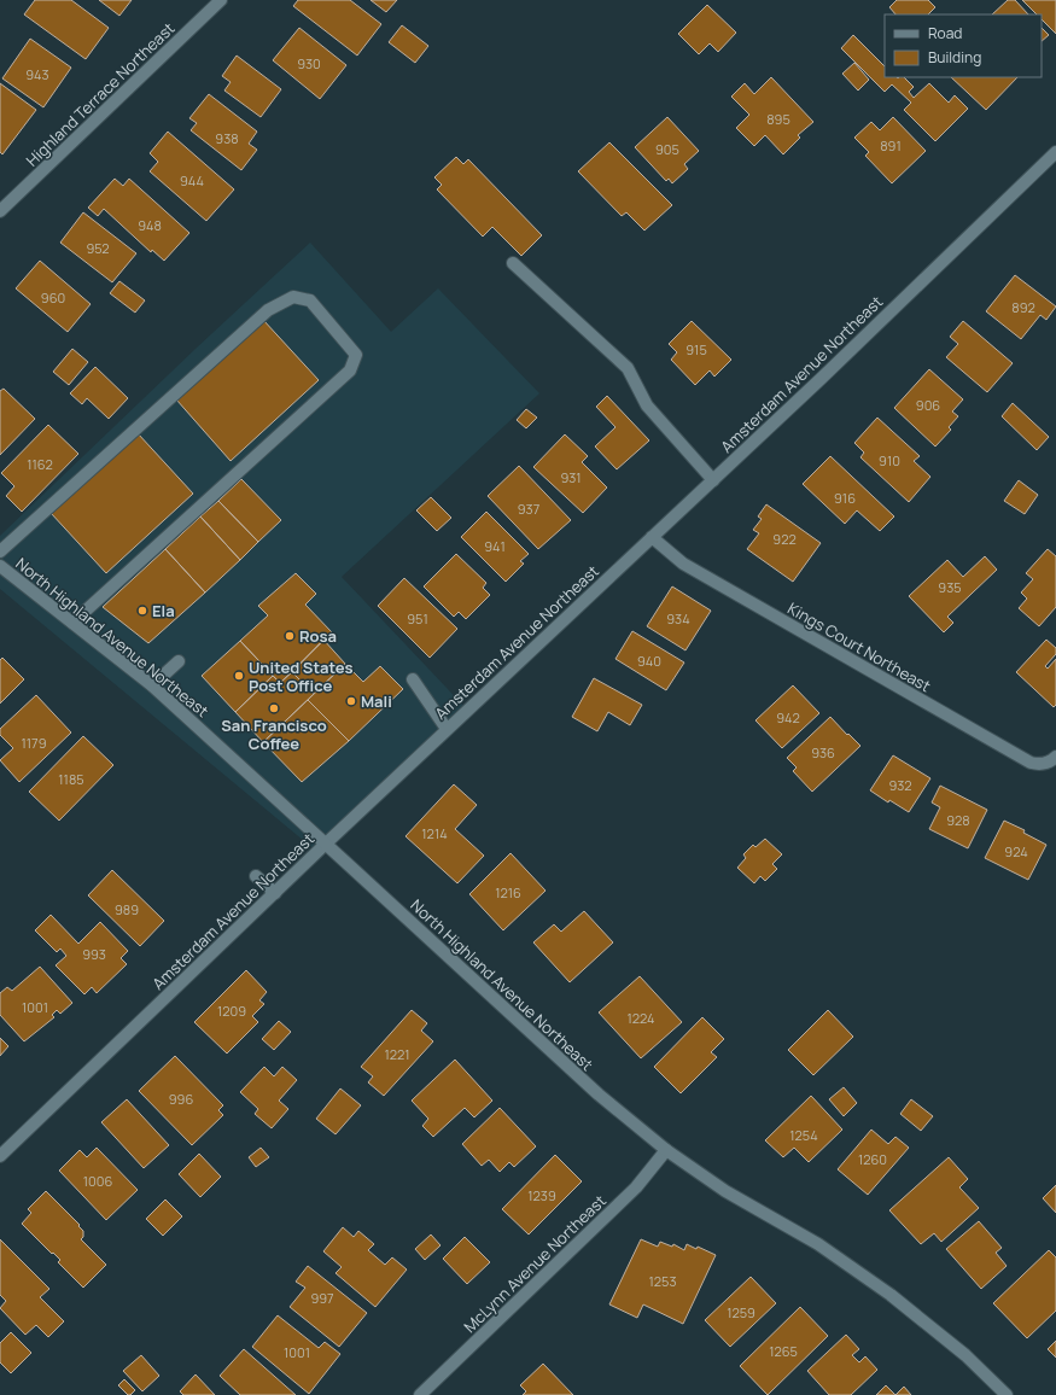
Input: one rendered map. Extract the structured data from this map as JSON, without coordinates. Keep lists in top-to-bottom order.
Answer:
{
  "streets": {
    "street": [
      "Highland Terrace Northeast",
      "Amsterdam Avenue Northeast",
      "North Highland Avenue Northeast",
      "Kings Court Northeast",
      "McLynn Avenue Northeast"
    ]
  },
  "crossings": [
    ["Amsterdam Avenue Northeast", "North Highland Avenue Northeast"],
    ["Amsterdam Avenue Northeast", "Kings Court Northeast"],
    ["North Highland Avenue Northeast", "McLynn Avenue Northeast"]
  ],
  "places": [
    "Ela",
    "Rosa",
    "United States Post Office",
    "Mali",
    "San Francisco Coffee"
  ],
  "house_numbers": [
    "930",
    "943",
    "895",
    "938",
    "891",
    "905",
    "944",
    "948",
    "952",
    "960",
    "892",
    "915",
    "906",
    "910",
    "1162",
    "931",
    "916",
    "937",
    "922",
    "941",
    "935",
    "951",
    "934",
    "940",
    "942",
    "1179",
    "936",
    "1185",
    "932",
    "928",
    "1214",
    "924",
    "1216",
    "989",
    "993",
    "1001",
    "1209",
    "1224",
    "1221",
    "996",
    "1254",
    "1260",
    "1006",
    "1239",
    "1253",
    "997",
    "1259",
    "1265",
    "1001"
  ],
  "legend": ["Road", "Building"]
}
